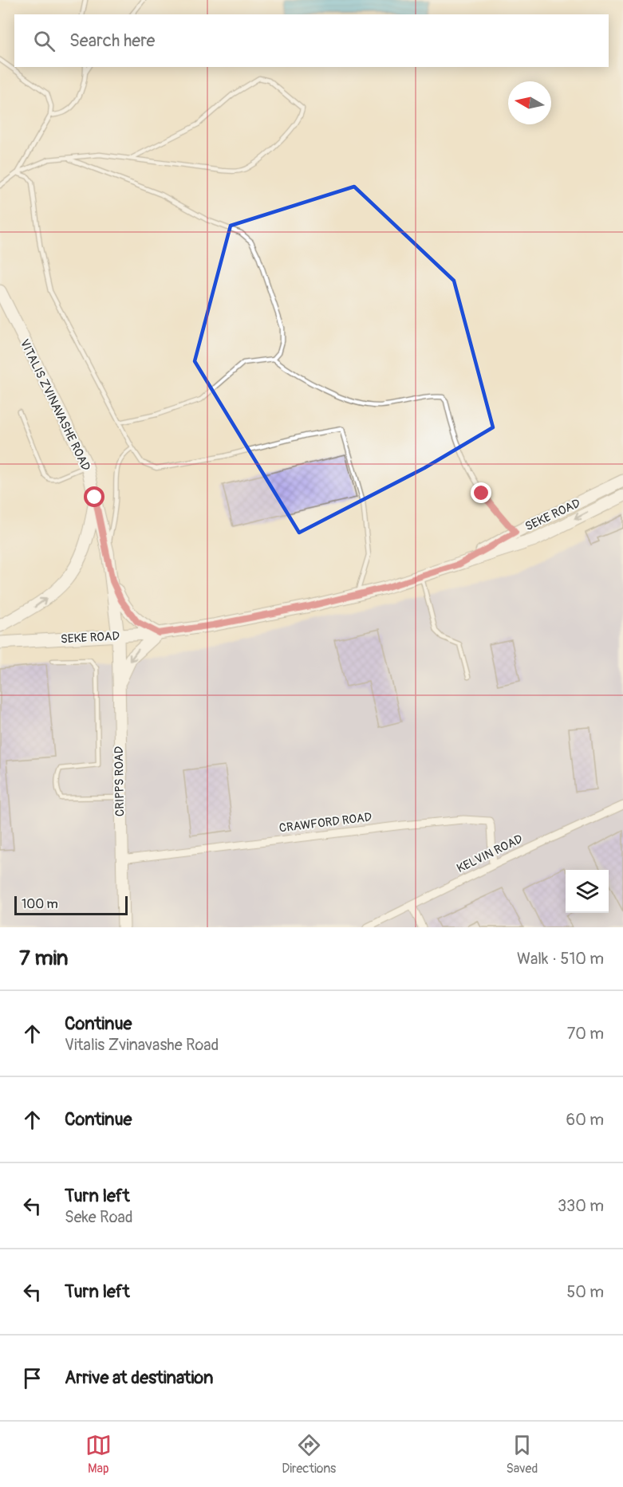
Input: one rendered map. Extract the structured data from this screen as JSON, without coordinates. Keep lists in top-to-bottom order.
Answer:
{
  "streets": {
    "main road": ["VITALIS ZVINAVASHE ROAD", "SEKE ROAD", "CRIPPS ROAD"],
    "street": ["CRAWFORD ROAD", "KELVIN ROAD"]
  },
  "crossings": [
    ["VITALIS ZVINAVASHE ROAD", "SEKE ROAD"],
    ["VITALIS ZVINAVASHE ROAD", "CRIPPS ROAD"],
    ["SEKE ROAD", "CRIPPS ROAD"],
    ["CRIPPS ROAD", "CRAWFORD ROAD"],
    ["CRAWFORD ROAD", "KELVIN ROAD"]
  ],
  "scale_bar": "100 m",
  "north": "left",
  "page": {
    "search": "Search here",
    "scale": "100 m",
    "heading": ["7 min", "Walk · 510 m"],
    "list": [
      ["Continue", "Vitalis Zvinavashe Road", "70 m"],
      ["Continue", "60 m"],
      ["Turn left", "Seke Road", "330 m"],
      ["Turn left", "50 m"],
      "Arrive at destination"
    ],
    "nav": ["Map", "Directions", "Saved"]
  }
}
